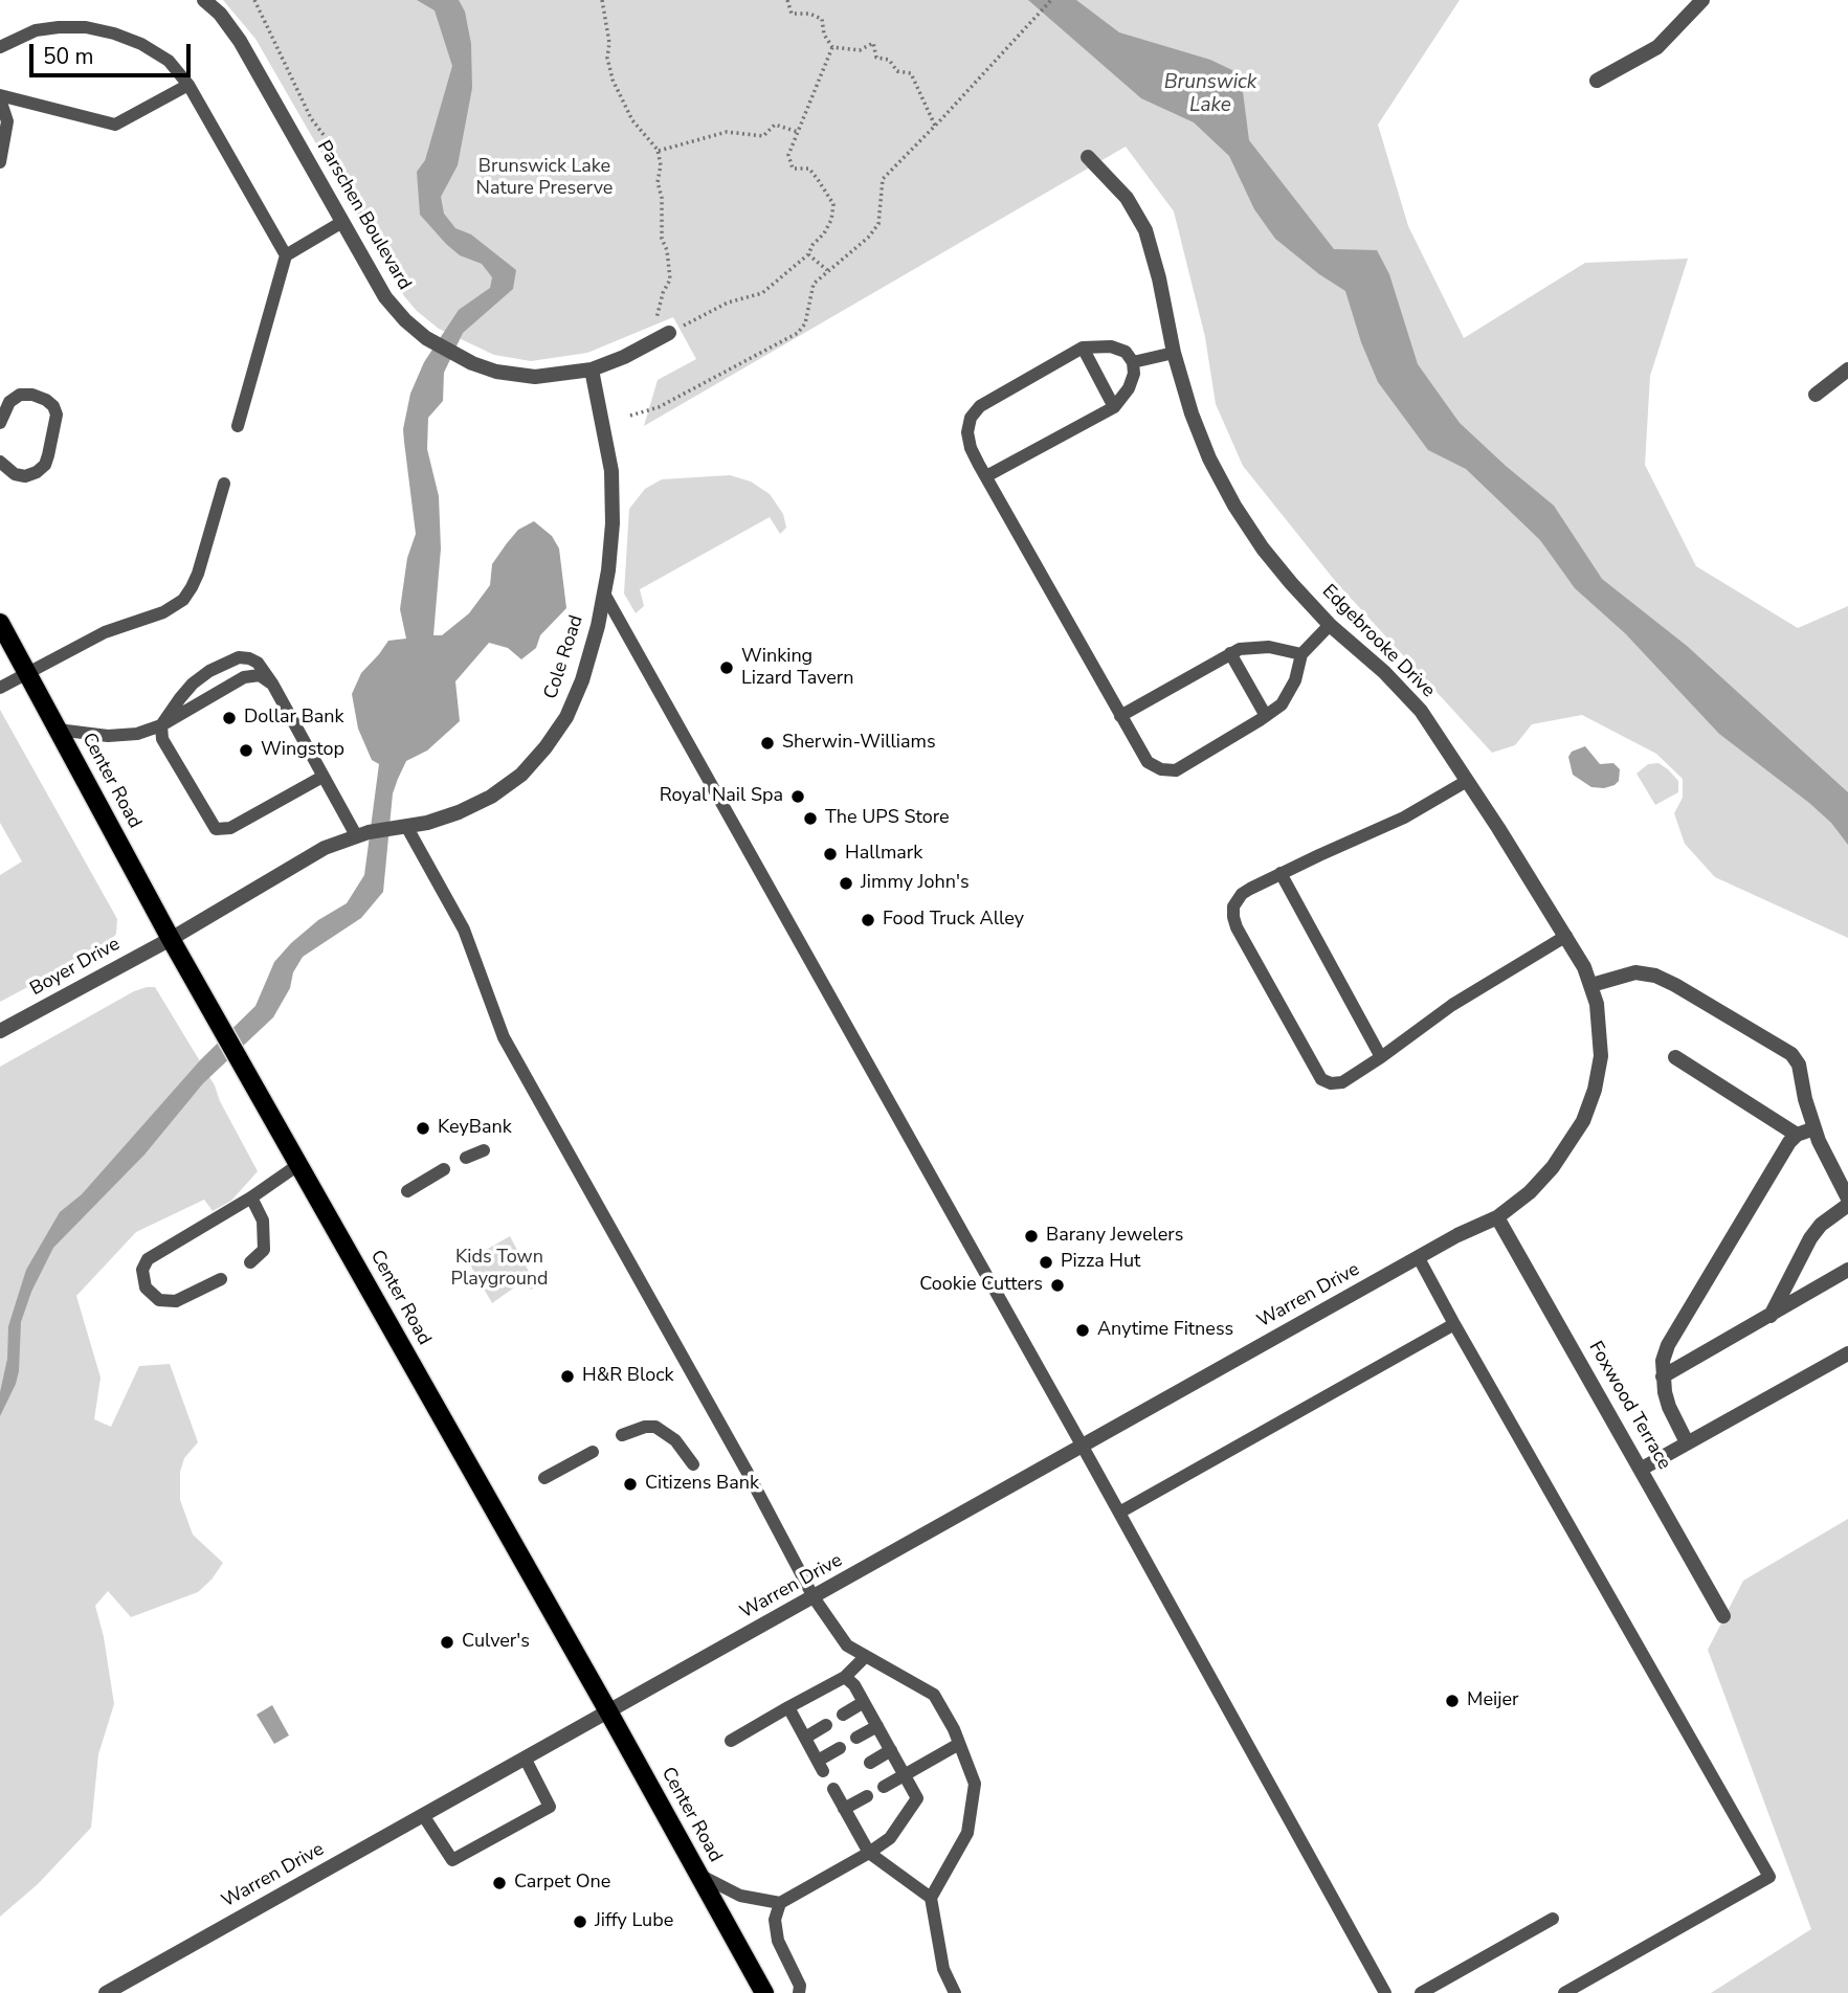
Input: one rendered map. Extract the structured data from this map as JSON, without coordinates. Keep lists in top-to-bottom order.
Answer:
{
  "streets": {
    "main road": ["Center Road"],
    "street": [
      "Parschen Boulevard",
      "Edgebrooke Drive",
      "Cole Road",
      "Boyer Drive",
      "Warren Drive",
      "Foxwood Terrace"
    ]
  },
  "crossings": [
    ["Parschen Boulevard", "Cole Road"],
    ["Edgebrooke Drive", "Warren Drive"],
    ["Edgebrooke Drive", "Foxwood Terrace"],
    ["Cole Road", "Center Road"],
    ["Cole Road", "Boyer Drive"],
    ["Center Road", "Boyer Drive"],
    ["Center Road", "Warren Drive"],
    ["Warren Drive", "Foxwood Terrace"]
  ],
  "water": ["Brunswick Lake"],
  "parks": ["Brunswick Lake Nature Preserve", "Kids Town Playground"],
  "places": [
    "Winking Lizard Tavern",
    "Dollar Bank",
    "Sherwin-Williams",
    "Wingstop",
    "Royal Nail Spa",
    "The UPS Store",
    "Hallmark",
    "Jimmy John's",
    "Food Truck Alley",
    "KeyBank",
    "Barany Jewelers",
    "Pizza Hut",
    "Cookie Cutters",
    "Anytime Fitness",
    "H&R Block",
    "Citizens Bank",
    "Culver's",
    "Meijer",
    "Carpet One",
    "Jiffy Lube"
  ],
  "scale_bar": "50 m"
}
